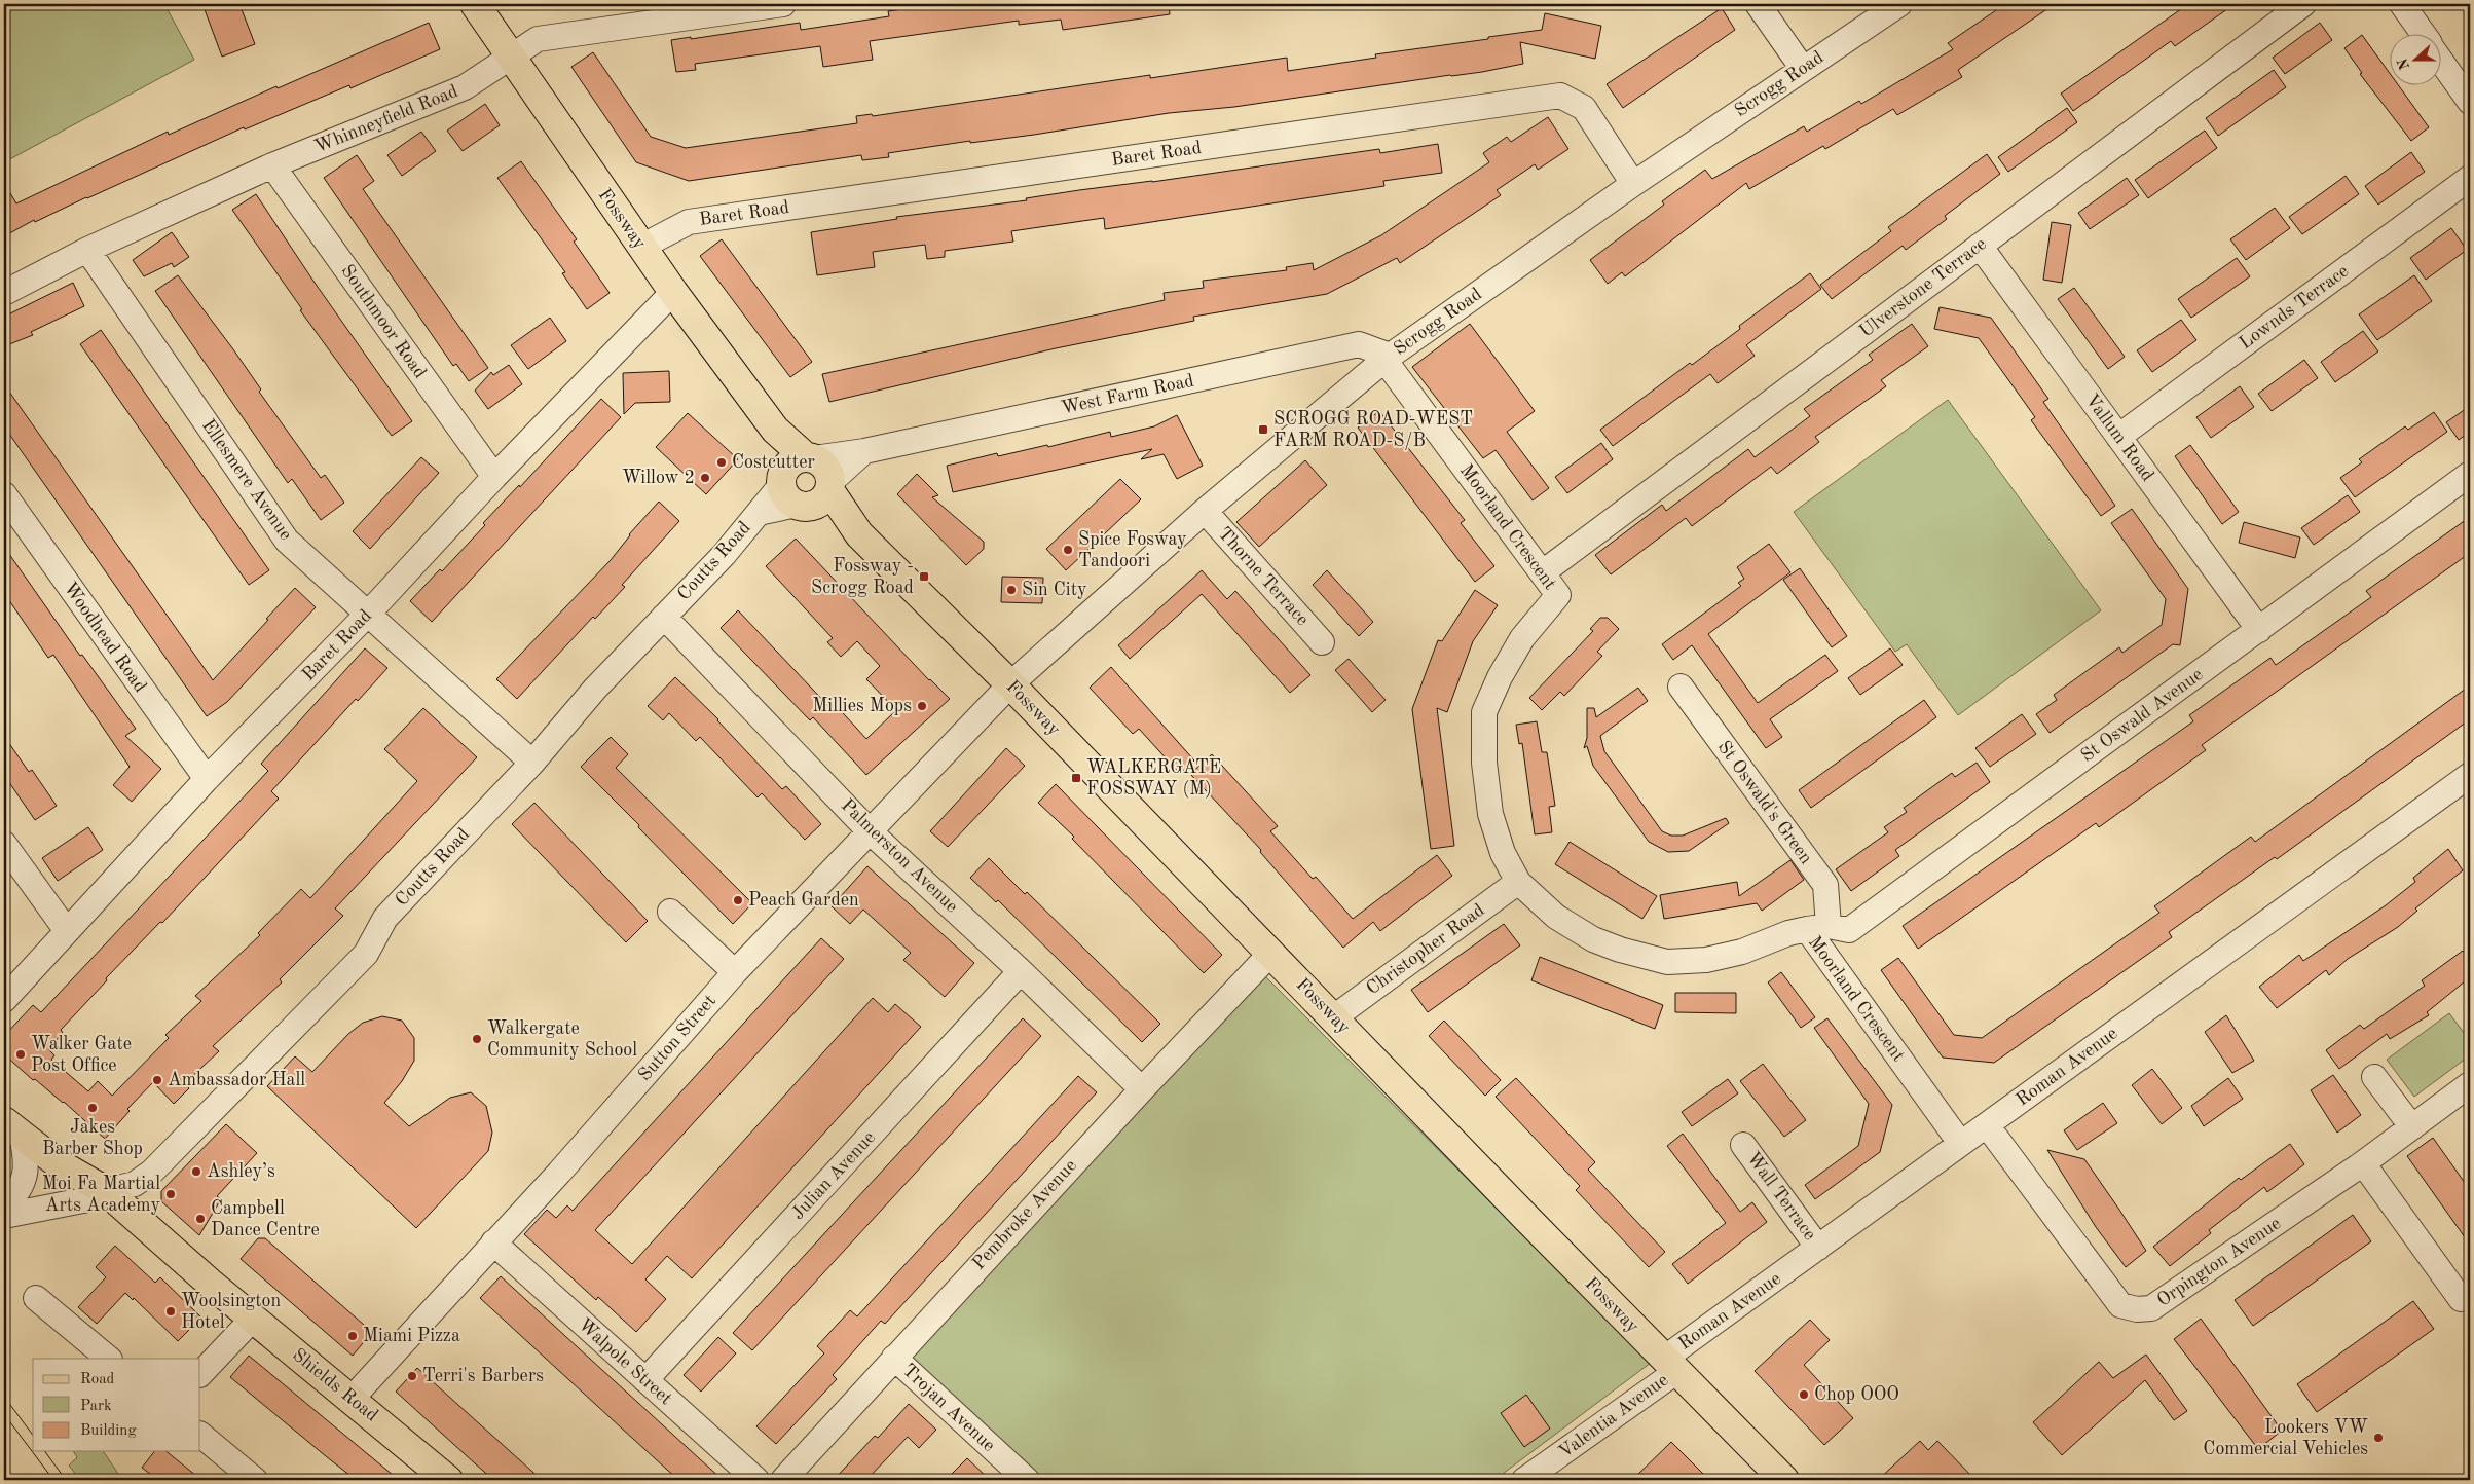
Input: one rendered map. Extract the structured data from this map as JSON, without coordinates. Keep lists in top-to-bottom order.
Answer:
{
  "streets": {
    "main road": ["Fossway", "Shields Road"],
    "street": [
      "Scrogg Road",
      "Whinneyfield Road",
      "Baret Road",
      "Ulverstone Terrace",
      "Lownds Terrace",
      "Southmoor Road",
      "West Farm Road",
      "Vallum Road",
      "Ellesmere Avenue",
      "Moorland Crescent",
      "Coutts Road",
      "Thorne Terrace",
      "Woodhead Road",
      "St Oswald Avenue",
      "St Oswald's Green",
      "Palmerston Avenue",
      "Christopher Road",
      "Sutton Street",
      "Roman Avenue",
      "Julian Avenue",
      "Wall Terrace",
      "Pembroke Avenue",
      "Orpington Avenue",
      "Walpole Street",
      "Trojan Avenue",
      "Valentia Avenue"
    ]
  },
  "crossings": [
    ["Scrogg Road", "Baret Road"],
    ["Scrogg Road", "Fossway"],
    ["Scrogg Road", "West Farm Road"],
    ["Scrogg Road", "Moorland Crescent"],
    ["Scrogg Road", "Thorne Terrace"],
    ["Scrogg Road", "Sutton Street"],
    ["Whinneyfield Road", "Fossway"],
    ["Whinneyfield Road", "Southmoor Road"],
    ["Whinneyfield Road", "Ellesmere Avenue"],
    ["Baret Road", "Fossway"],
    ["Baret Road", "Southmoor Road"],
    ["Baret Road", "Ellesmere Avenue"],
    ["Baret Road", "Woodhead Road"],
    ["Fossway", "West Farm Road"],
    ["Fossway", "Coutts Road"],
    ["Fossway", "Christopher Road"],
    ["Fossway", "Sutton Street"],
    ["Fossway", "Roman Avenue"],
    ["Fossway", "Pembroke Avenue"],
    ["Fossway", "Valentia Avenue"],
    ["Ulverstone Terrace", "Vallum Road"],
    ["Ulverstone Terrace", "Moorland Crescent"],
    ["Lownds Terrace", "Vallum Road"],
    ["West Farm Road", "Moorland Crescent"],
    ["Vallum Road", "St Oswald Avenue"],
    ["Ellesmere Avenue", "Coutts Road"],
    ["Moorland Crescent", "St Oswald Avenue"],
    ["Moorland Crescent", "St Oswald's Green"],
    ["Moorland Crescent", "Christopher Road"],
    ["Moorland Crescent", "Roman Avenue"],
    ["Coutts Road", "Palmerston Avenue"],
    ["Coutts Road", "Shields Road"],
    ["St Oswald Avenue", "St Oswald's Green"],
    ["Palmerston Avenue", "Sutton Street"],
    ["Palmerston Avenue", "Julian Avenue"],
    ["Palmerston Avenue", "Pembroke Avenue"],
    ["Sutton Street", "Walpole Street"],
    ["Sutton Street", "Shields Road"],
    ["Roman Avenue", "Wall Terrace"],
    ["Roman Avenue", "Orpington Avenue"],
    ["Roman Avenue", "Valentia Avenue"],
    ["Julian Avenue", "Walpole Street"],
    ["Pembroke Avenue", "Trojan Avenue"]
  ],
  "places": {
    "transit": ["SCROGG ROAD-WEST FARM ROAD-S/B", "Fossway - Scrogg Road", "WALKERGATE FOSSWAY (M)"],
    "other": [
      "Costcutter",
      "Willow 2",
      "Spice Fosway Tandoori",
      "Sin City",
      "Millies Mops",
      "Peach Garden",
      "Walkergate Community School",
      "Walker Gate Post Office",
      "Ambassador Hall",
      "Jakes Barber Shop",
      "Ashley’s",
      "Moi Fa Martial Arts Academy",
      "Campbell Dance Centre",
      "Woolsington Hotel",
      "Miami Pizza",
      "Terri's Barbers",
      "Chop OOO",
      "Lookers VW Commercial Vehicles"
    ]
  },
  "legend": ["Road", "Park", "Building"],
  "north": "left"
}
